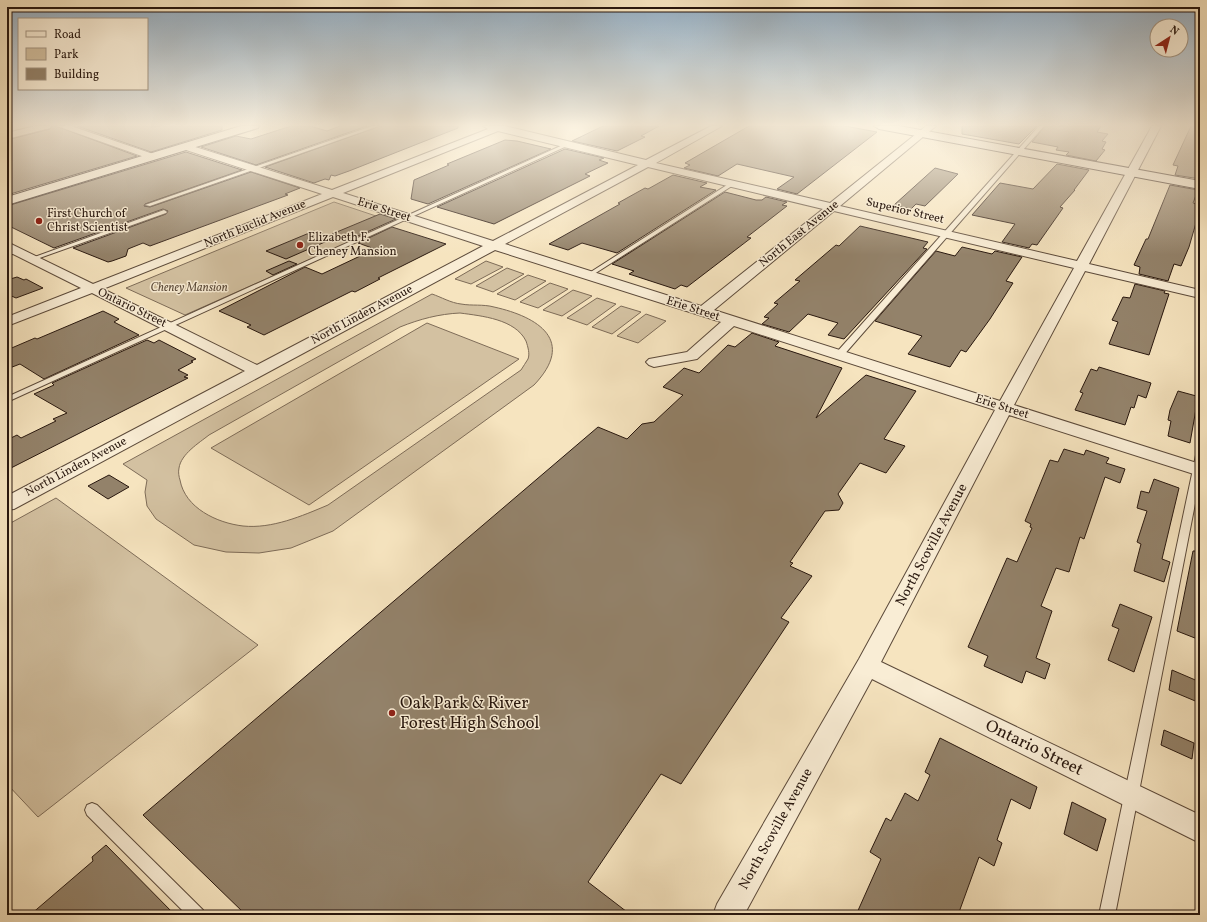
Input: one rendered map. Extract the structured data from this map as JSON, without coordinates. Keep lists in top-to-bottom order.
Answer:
{
  "streets": {
    "street": [
      "Erie Street",
      "Superior Street",
      "North Euclid Avenue",
      "North East Avenue",
      "Ontario Street",
      "North Linden Avenue",
      "North Scoville Avenue"
    ]
  },
  "crossings": [
    ["Erie Street", "North Euclid Avenue"],
    ["Erie Street", "North East Avenue"],
    ["Erie Street", "North Linden Avenue"],
    ["Erie Street", "North Scoville Avenue"],
    ["Superior Street", "North East Avenue"],
    ["Superior Street", "North Scoville Avenue"],
    ["North Euclid Avenue", "Ontario Street"],
    ["Ontario Street", "North Linden Avenue"],
    ["Ontario Street", "North Scoville Avenue"]
  ],
  "parks": ["Cheney Mansion"],
  "places": ["First Church of Christ Scientist", "Elizabeth F. Cheney Mansion", "Oak Park & River Forest High School"],
  "legend": ["Road", "Park", "Building"],
  "north": "top right"
}
